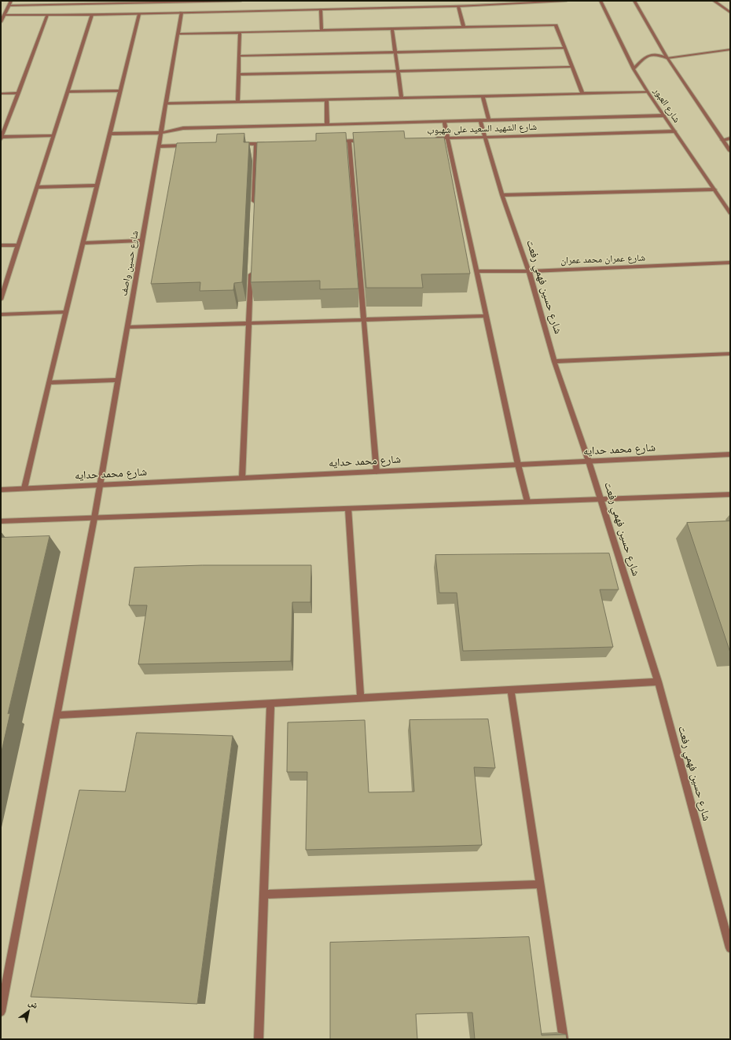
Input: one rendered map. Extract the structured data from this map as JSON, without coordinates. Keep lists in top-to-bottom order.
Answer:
{
  "streets": {
    "street": [
      "شارع العبور",
      "شارع الشهيد السعيد على شهبوب",
      "شارع عمران محمد عمران",
      "شارع حسين واصف",
      "شارع حسين فهمي رفعت",
      "شارع محمد حدايه"
    ]
  },
  "crossings": [
    ["شارع العبور", "شارع الشهيد السعيد على شهبوب"],
    ["شارع الشهيد السعيد على شهبوب", "شارع حسين واصف"],
    ["شارع الشهيد السعيد على شهبوب", "شارع حسين فهمي رفعت"],
    ["شارع عمران محمد عمران", "شارع حسين فهمي رفعت"],
    ["شارع حسين واصف", "شارع محمد حدايه"],
    ["شارع حسين فهمي رفعت", "شارع محمد حدايه"]
  ],
  "north": "top right"
}
